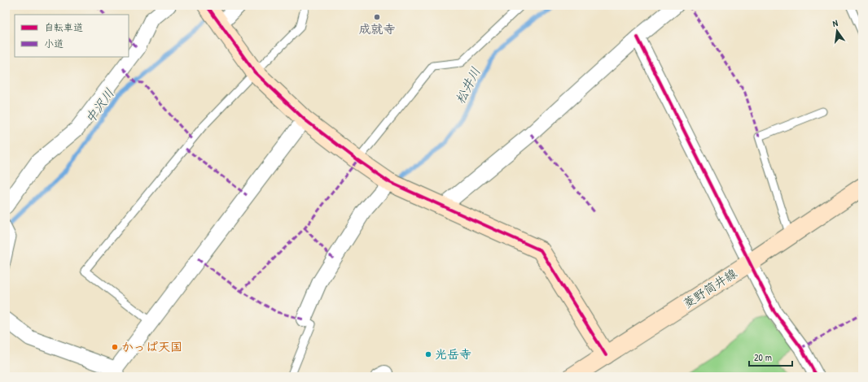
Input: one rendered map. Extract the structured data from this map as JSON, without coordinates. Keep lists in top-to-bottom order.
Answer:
{
  "streets": {
    "street": ["菱野筒井線"]
  },
  "water": ["松井川", "中沢川"],
  "places": ["成就寺", "かっぱ天国", "光岳寺"],
  "legend": ["自転車道", "小道"],
  "scale_bar": "20 m",
  "north": "top"
}
